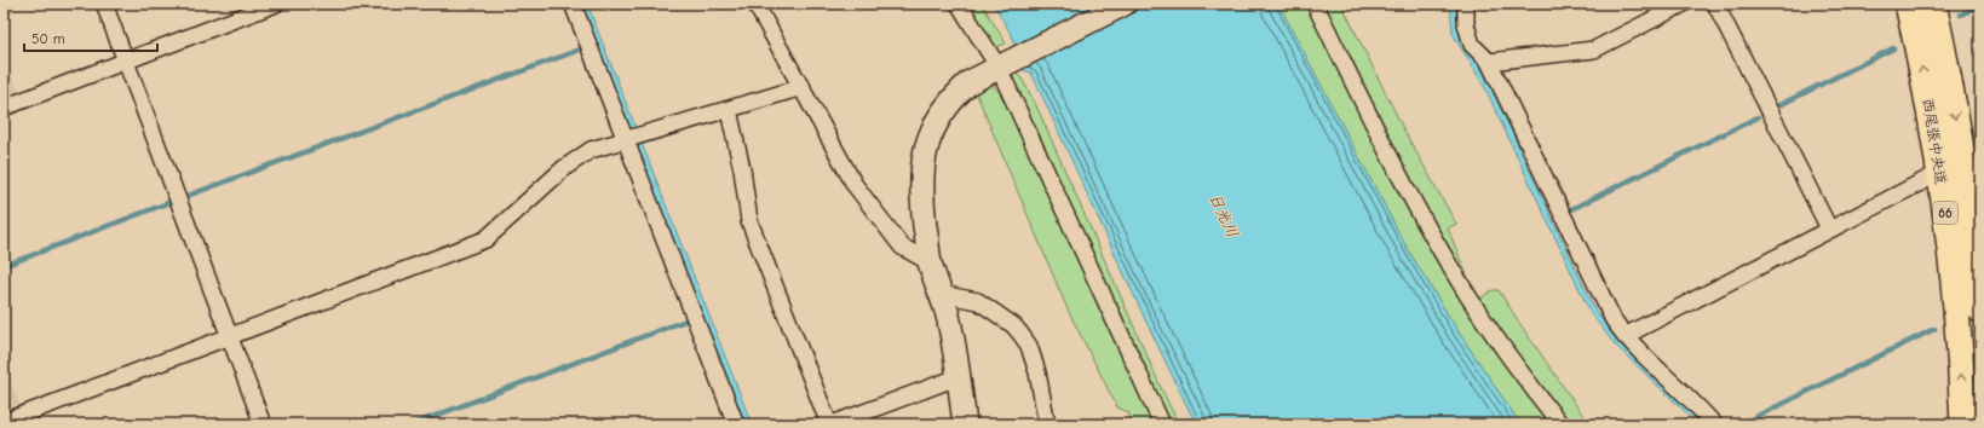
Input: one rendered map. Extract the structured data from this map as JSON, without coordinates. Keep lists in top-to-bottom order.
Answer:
{
  "streets": {
    "main road": ["西尾張中央道", "66"]
  },
  "water": ["日光川"],
  "scale_bar": "50 m"
}
